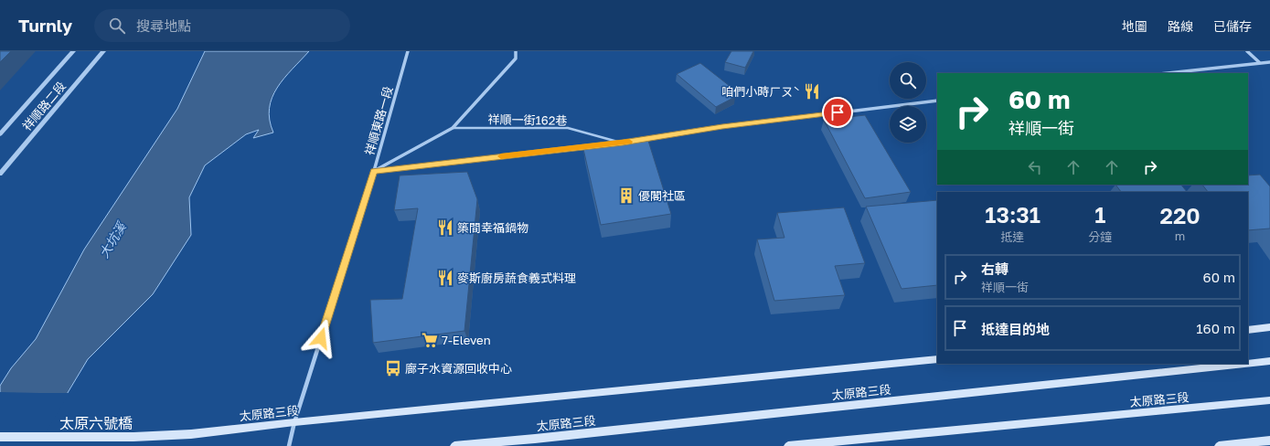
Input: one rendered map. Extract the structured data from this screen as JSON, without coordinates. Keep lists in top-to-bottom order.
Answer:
{
  "streets": {
    "main road": ["太原路三段", "太原六號橋"],
    "street": ["祥順路二段", "祥順東路一段"],
    "lane": ["祥順一街162巷"]
  },
  "crossings": [
    ["祥順東路一段", "太原路三段"],
    ["太原路三段", "太原六號橋"]
  ],
  "water": ["大坑溪"],
  "places": {
    "restaurant": ["咱們小時ㄏㄡˋ", "築間幸福鍋物", "麥斯廚房蔬食義式料理"],
    "building": ["優閣社區"],
    "supermarket": ["7-Eleven"],
    "bus stop": ["廍子水資源回收中心"]
  },
  "page": {
    "header": "Turnly",
    "search": "搜尋地點",
    "nav": ["地圖", "路線", "已儲存"],
    "turn": ["60 m", "祥順一街"],
    "eta": [
      "13:31",
      "抵達",
      "1",
      "分鐘",
      "220",
      "m"
    ],
    "list": [
      {
        "name": "右轉",
        "note": "祥順一街",
        "value": "60 m"
      },
      {
        "name": "抵達目的地",
        "value": "160 m"
      }
    ]
  }
}
